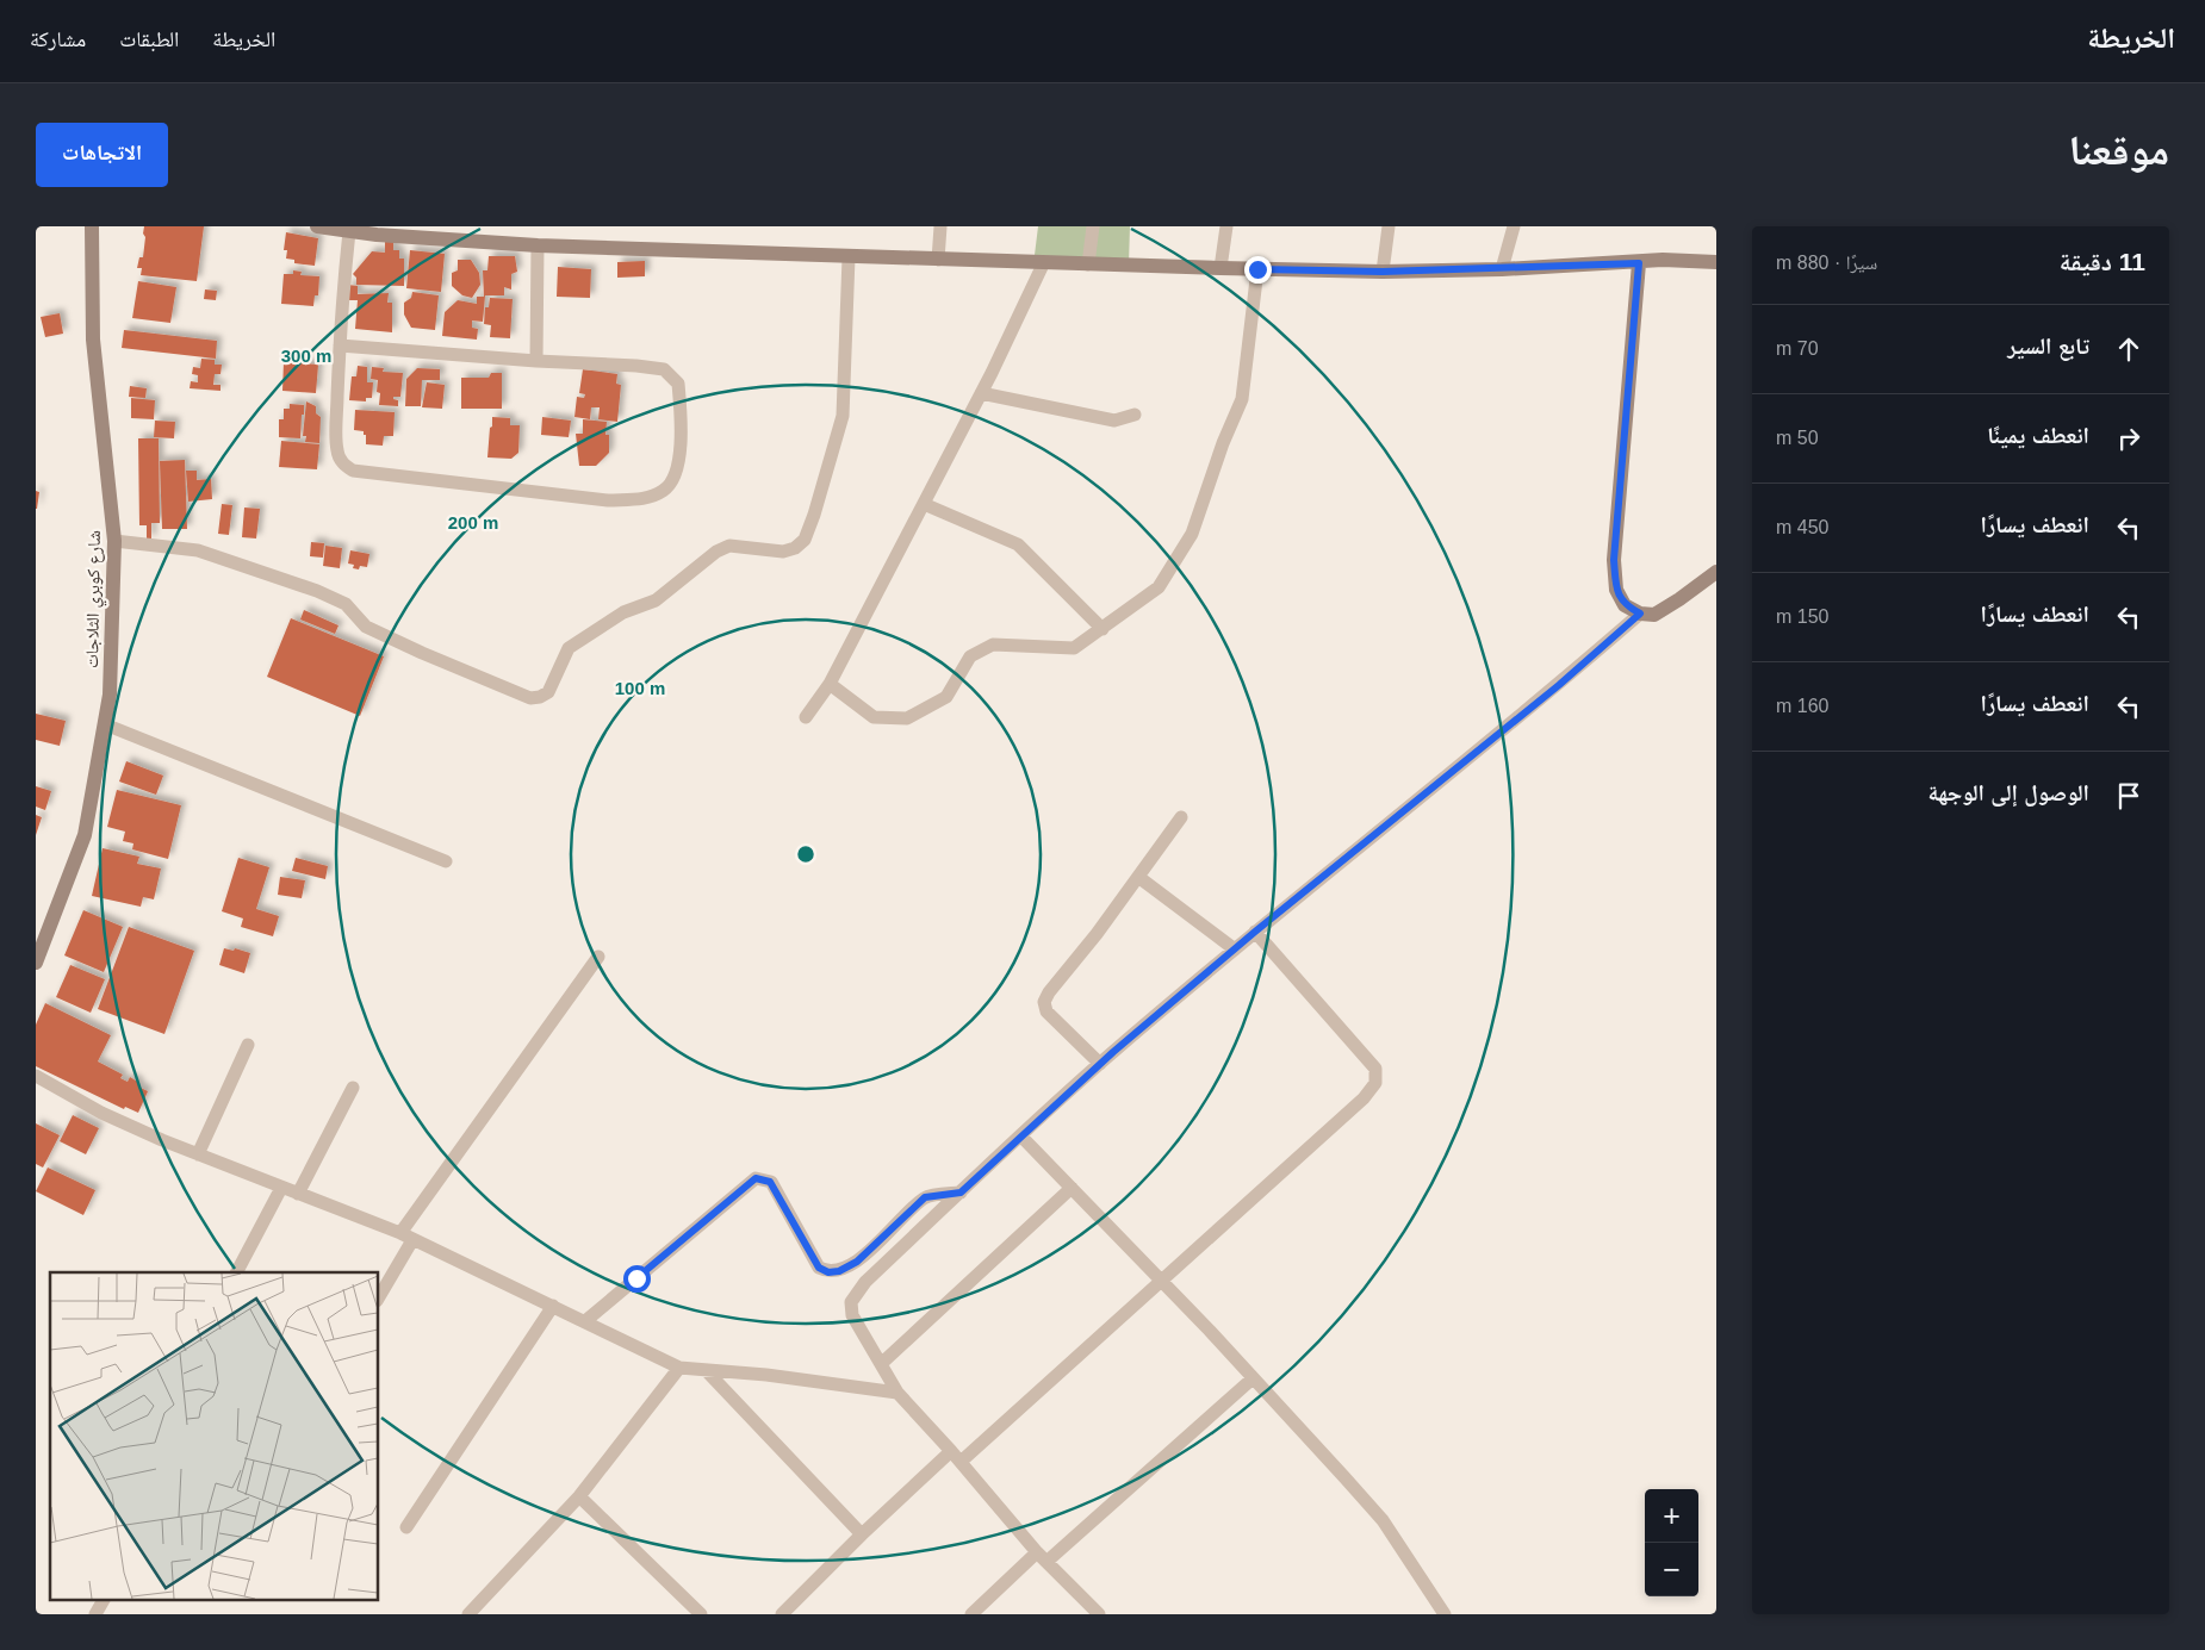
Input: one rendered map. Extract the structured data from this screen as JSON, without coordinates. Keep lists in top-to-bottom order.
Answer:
{
  "streets": {
    "street": ["شارع كوبري الثلاجات"]
  },
  "page": {
    "header": "الخريطة",
    "nav": ["الخريطة", "الطبقات", "مشاركة"],
    "title": "موقعنا",
    "buttons": "الاتجاهات",
    "heading": ["11 دقيقة", "سيرًا · 880 m"],
    "list": [
      ["تابع السير", "70 m"],
      ["انعطف يمينًا", "50 m"],
      ["انعطف يسارًا", "450 m"],
      ["انعطف يسارًا", "150 m"],
      ["انعطف يسارًا", "160 m"],
      "الوصول إلى الوجهة"
    ],
    "map_buttons": ["+", "−"]
  },
  "rings": ["300 m", "200 m", "100 m"]
}
